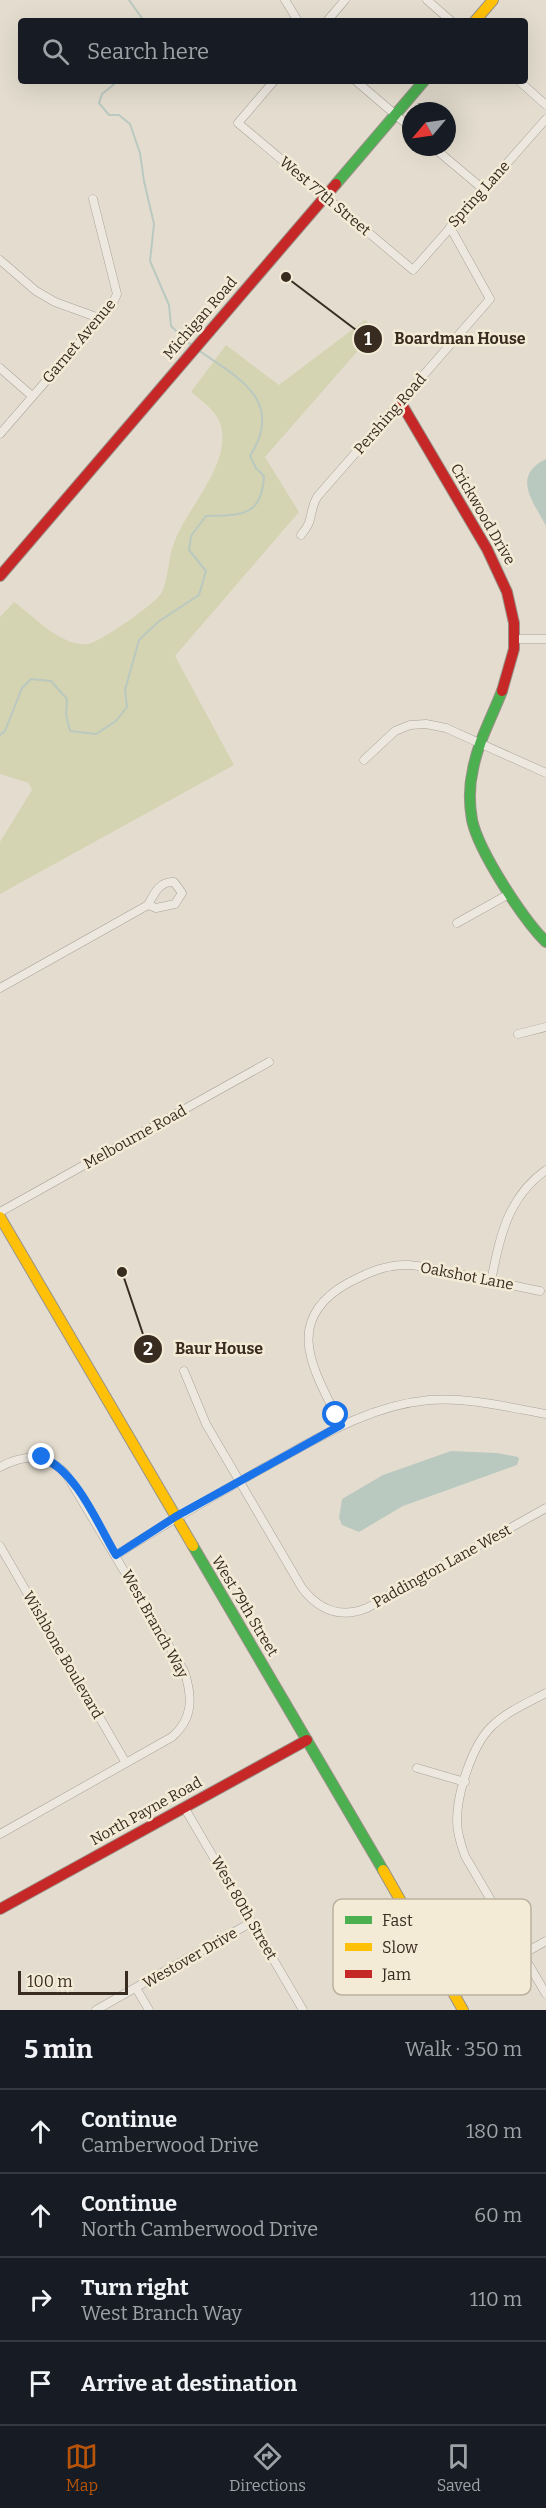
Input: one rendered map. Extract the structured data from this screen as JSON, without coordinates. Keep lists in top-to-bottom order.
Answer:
{
  "streets": {
    "main road": [
      "Michigan Road",
      "Crickwood Drive",
      "West 79th Street",
      "North Payne Road"
    ],
    "street": [
      "Spring Lane",
      "West 77th Street",
      "Garnet Avenue",
      "Pershing Road",
      "Melbourne Road",
      "Oakshot Lane",
      "Paddington Lane West",
      "West Branch Way",
      "Wishbone Boulevard",
      "West 80th Street",
      "Westover Drive"
    ]
  },
  "crossings": [
    ["Spring Lane", "West 77th Street"],
    ["Spring Lane", "Pershing Road"],
    ["West 77th Street", "Michigan Road"],
    ["Pershing Road", "Crickwood Drive"],
    ["West 79th Street", "North Payne Road"],
    ["West Branch Way", "Wishbone Boulevard"],
    ["North Payne Road", "West 80th Street"],
    ["West 80th Street", "Westover Drive"]
  ],
  "places": ["Boardman House", "Baur House"],
  "legend": ["Fast", "Slow", "Jam"],
  "scale_bar": "100 m",
  "north": "bottom left",
  "page": {
    "search": "Search here",
    "scale": "100 m",
    "heading": ["5 min", "Walk · 350 m"],
    "list": [
      ["Continue", "Camberwood Drive", "180 m"],
      ["Continue", "North Camberwood Drive", "60 m"],
      ["Turn right", "West Branch Way", "110 m"],
      "Arrive at destination"
    ],
    "nav": ["Map", "Directions", "Saved"]
  }
}
